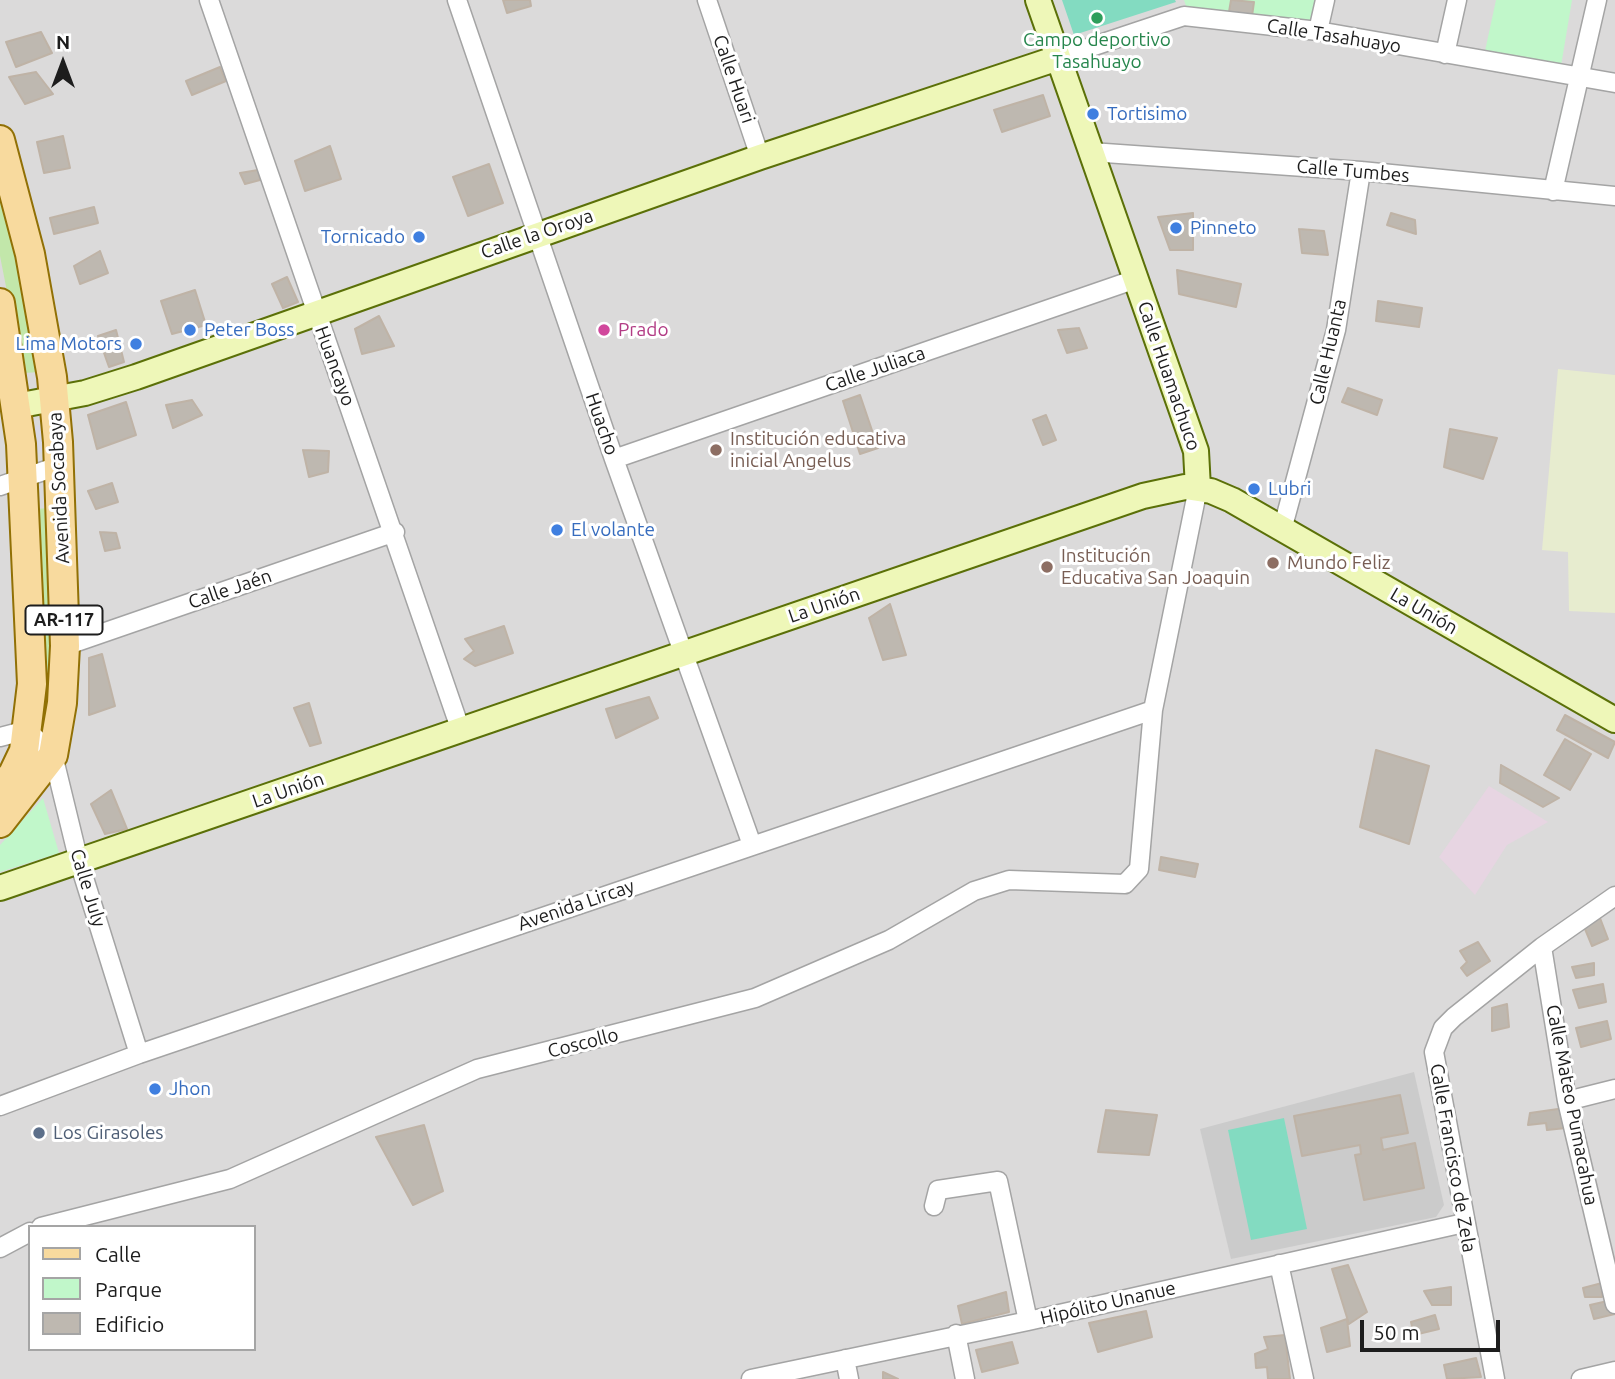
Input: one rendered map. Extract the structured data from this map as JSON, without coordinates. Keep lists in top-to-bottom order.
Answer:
{
  "streets": {
    "main road": [
      "Calle la Oroya",
      "Calle Huamachuco",
      "Avenida Socabaya",
      "La Unión",
      "AR-117"
    ],
    "street": [
      "Calle Tasahuayo",
      "Calle Huari",
      "Calle Tumbes",
      "Calle Huanta",
      "Huancayo",
      "Calle Juliaca",
      "Huacho",
      "Calle Jaén",
      "Calle July",
      "Avenida Lircay",
      "Coscollo",
      "Calle Mateo Pumacahua",
      "Calle Francisco de Zela",
      "Hipólito Unanue"
    ]
  },
  "crossings": [
    ["Calle Tasahuayo", "Calle la Oroya"],
    ["Calle Tasahuayo", "Calle Huamachuco"],
    ["Calle Huari", "Calle la Oroya"],
    ["Calle Tumbes", "Calle Huanta"],
    ["Calle Tumbes", "Calle Huamachuco"],
    ["Calle la Oroya", "Huancayo"],
    ["Calle la Oroya", "Calle Huamachuco"],
    ["Calle la Oroya", "Huacho"],
    ["Calle la Oroya", "Avenida Socabaya"],
    ["Calle Huanta", "La Unión"],
    ["Huancayo", "Calle Jaén"],
    ["Huancayo", "La Unión"],
    ["Calle Juliaca", "Calle Huamachuco"],
    ["Calle Juliaca", "Huacho"],
    ["Calle Huamachuco", "La Unión"],
    ["Calle Huamachuco", "Avenida Lircay"],
    ["Calle Huamachuco", "Coscollo"],
    ["Huacho", "La Unión"],
    ["Huacho", "Avenida Lircay"],
    ["Avenida Socabaya", "Calle Jaén"],
    ["Avenida Socabaya", "Calle July"],
    ["La Unión", "Calle July"],
    ["Calle July", "Avenida Lircay"],
    ["Calle Mateo Pumacahua", "Calle Francisco de Zela"],
    ["Calle Francisco de Zela", "Hipólito Unanue"]
  ],
  "places": [
    "Campo deportivo Tasahuayo",
    "Tortisimo",
    "Pinneto",
    "Tornicado",
    "Peter Boss",
    "Prado",
    "Lima Motors",
    "Institución educativa inicial Angelus",
    "Lubri",
    "El volante",
    "Mundo Feliz",
    "Institución Educativa San Joaquin",
    "Jhon",
    "Los Girasoles"
  ],
  "legend": ["Calle", "Parque", "Edificio"],
  "scale_bar": "50 m",
  "north": "top"
}
